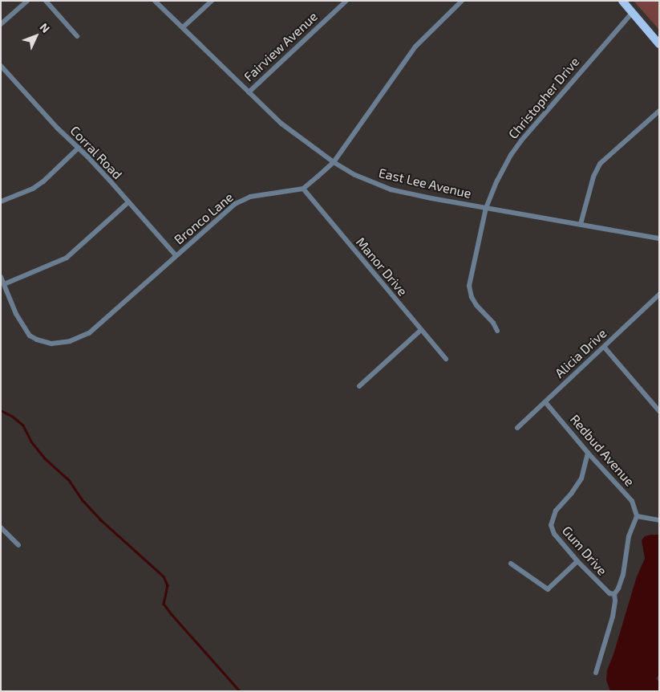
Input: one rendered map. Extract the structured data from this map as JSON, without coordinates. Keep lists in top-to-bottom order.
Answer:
{
  "streets": {
    "street": [
      "Fairview Avenue",
      "Christopher Drive",
      "Corral Road",
      "East Lee Avenue",
      "Bronco Lane",
      "Manor Drive",
      "Alicia Drive",
      "Redbud Avenue",
      "Gum Drive"
    ]
  },
  "crossings": [
    ["Fairview Avenue", "East Lee Avenue"],
    ["Christopher Drive", "East Lee Avenue"],
    ["Corral Road", "Bronco Lane"],
    ["Bronco Lane", "Manor Drive"],
    ["Alicia Drive", "Redbud Avenue"],
    ["Redbud Avenue", "Gum Drive"]
  ],
  "north": "top right"
}
